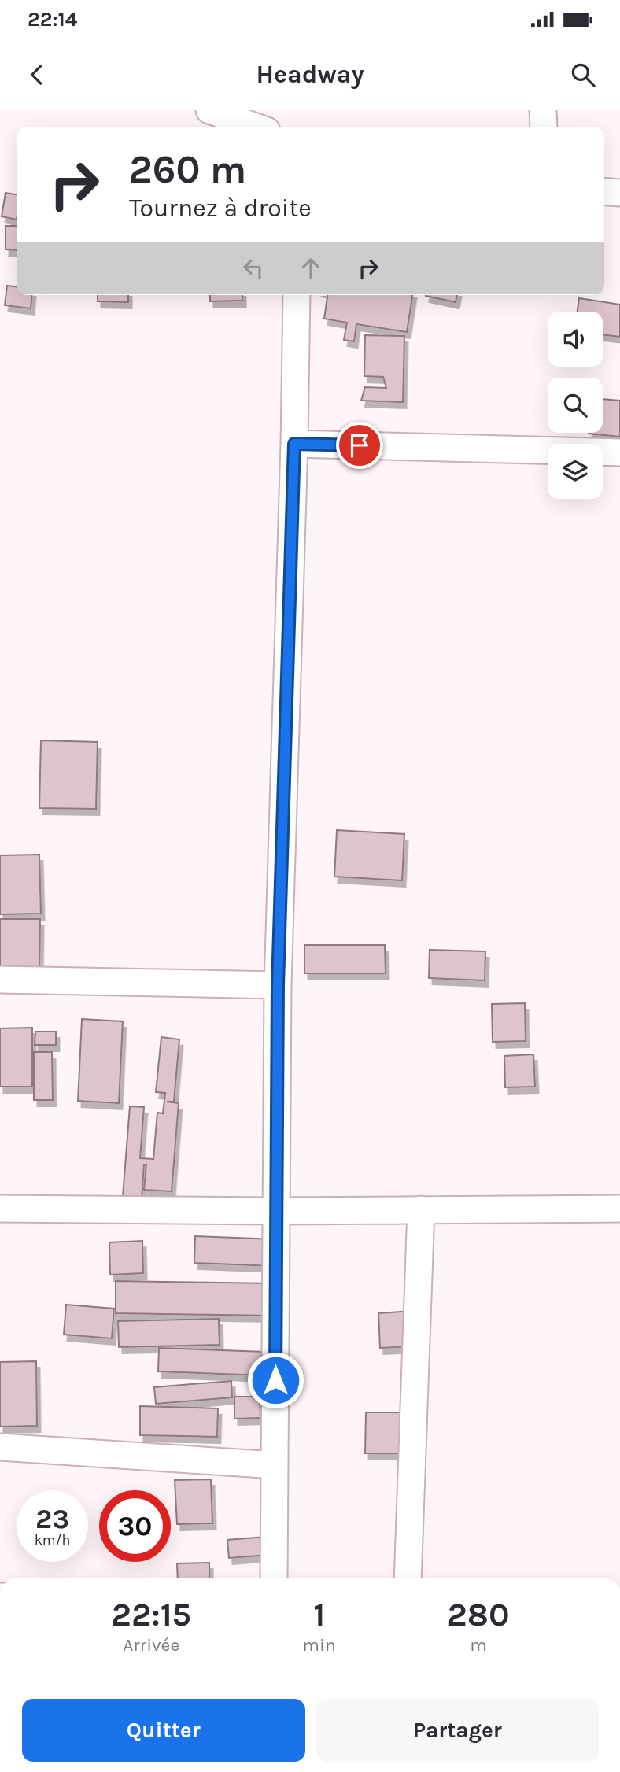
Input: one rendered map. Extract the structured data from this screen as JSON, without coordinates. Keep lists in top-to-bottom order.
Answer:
{
  "page": {
    "status": "22:14",
    "header": "Headway",
    "turn": ["260 m", "Tournez à droite"],
    "speed": "23 km/h",
    "limit": "30",
    "eta": [
      "22:15",
      "Arrivée",
      "1",
      "min",
      "280",
      "m"
    ],
    "buttons": ["Quitter", "Partager"]
  }
}
